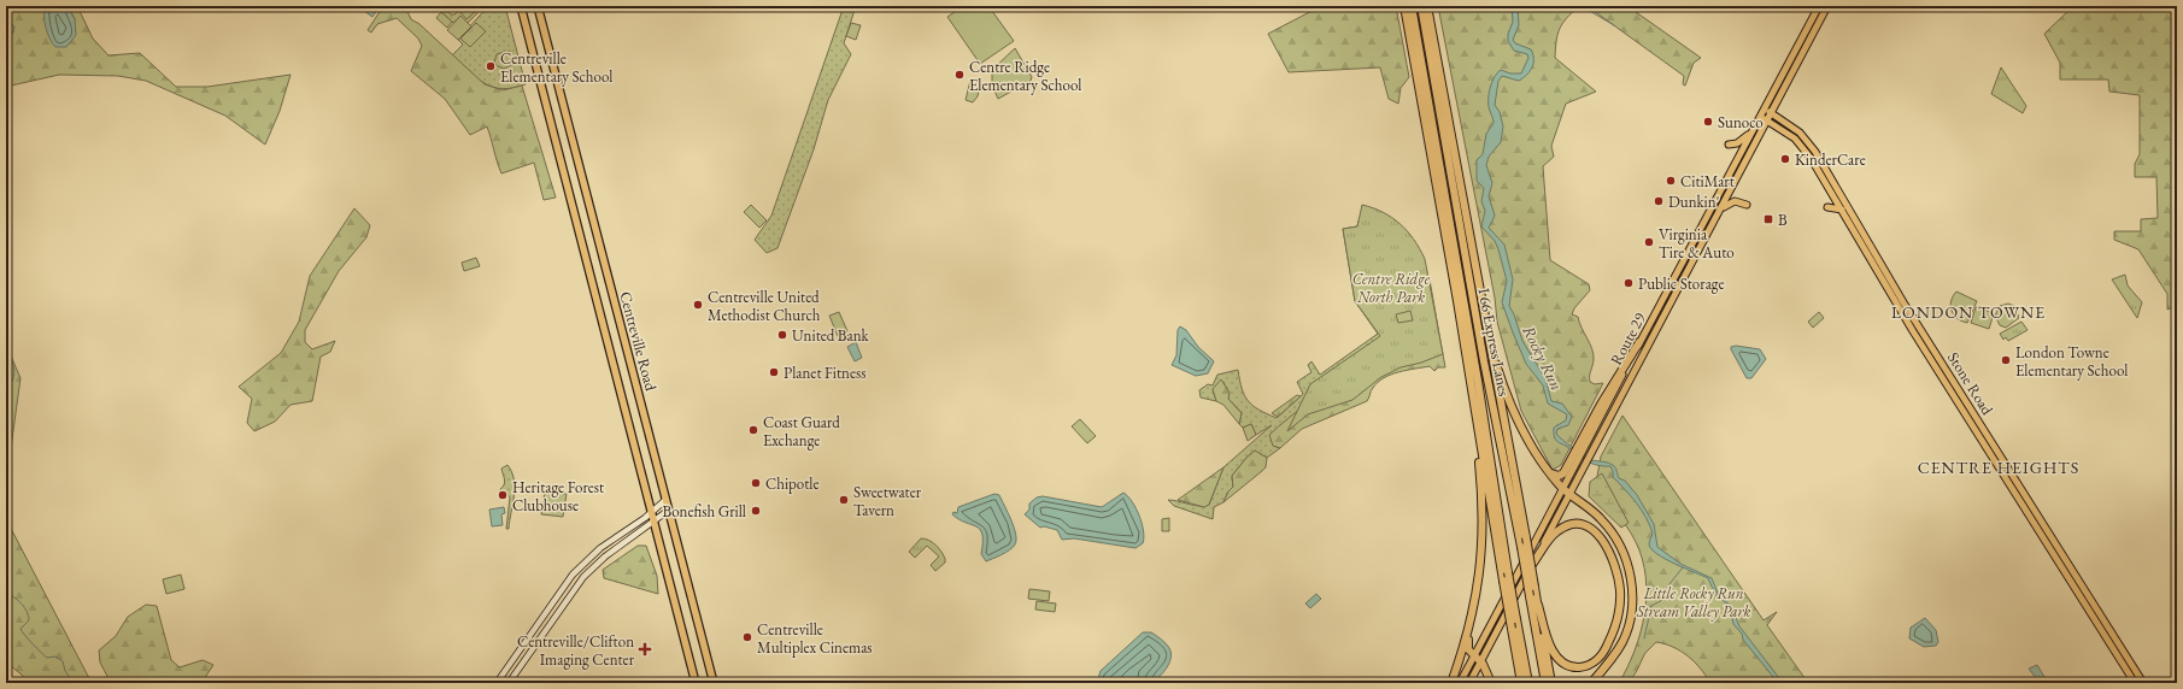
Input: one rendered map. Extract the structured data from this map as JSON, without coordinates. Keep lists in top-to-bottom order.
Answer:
{
  "streets": {
    "highway": ["Centreville Road", "I 66 Express Lanes"],
    "main road": ["Route 29", "Stone Road"]
  },
  "crossings": [
    ["Route 29", "Stone Road"]
  ],
  "districts": ["LONDON TOWNE", "CENTRE HEIGHTS"],
  "water": ["Rocky Run"],
  "parks": ["Centre Ridge North Park", "Little Rocky Run Stream Valley Park"],
  "places": {
    "other": [
      "Centreville Elementary School",
      "Centre Ridge Elementary School",
      "Sunoco",
      "KinderCare",
      "CitiMart",
      "Dunkin'",
      "Virginia Tire & Auto",
      "Public Storage",
      "Centreville United Methodist Church",
      "United Bank",
      "London Towne Elementary School",
      "Planet Fitness",
      "Coast Guard Exchange",
      "Chipotle",
      "Heritage Forest Clubhouse",
      "Sweetwater Tavern",
      "Bonefish Grill",
      "Centreville Multiplex Cinemas"
    ],
    "transit": ["B"],
    "health": ["Centreville/Clifton Imaging Center"]
  }
}
